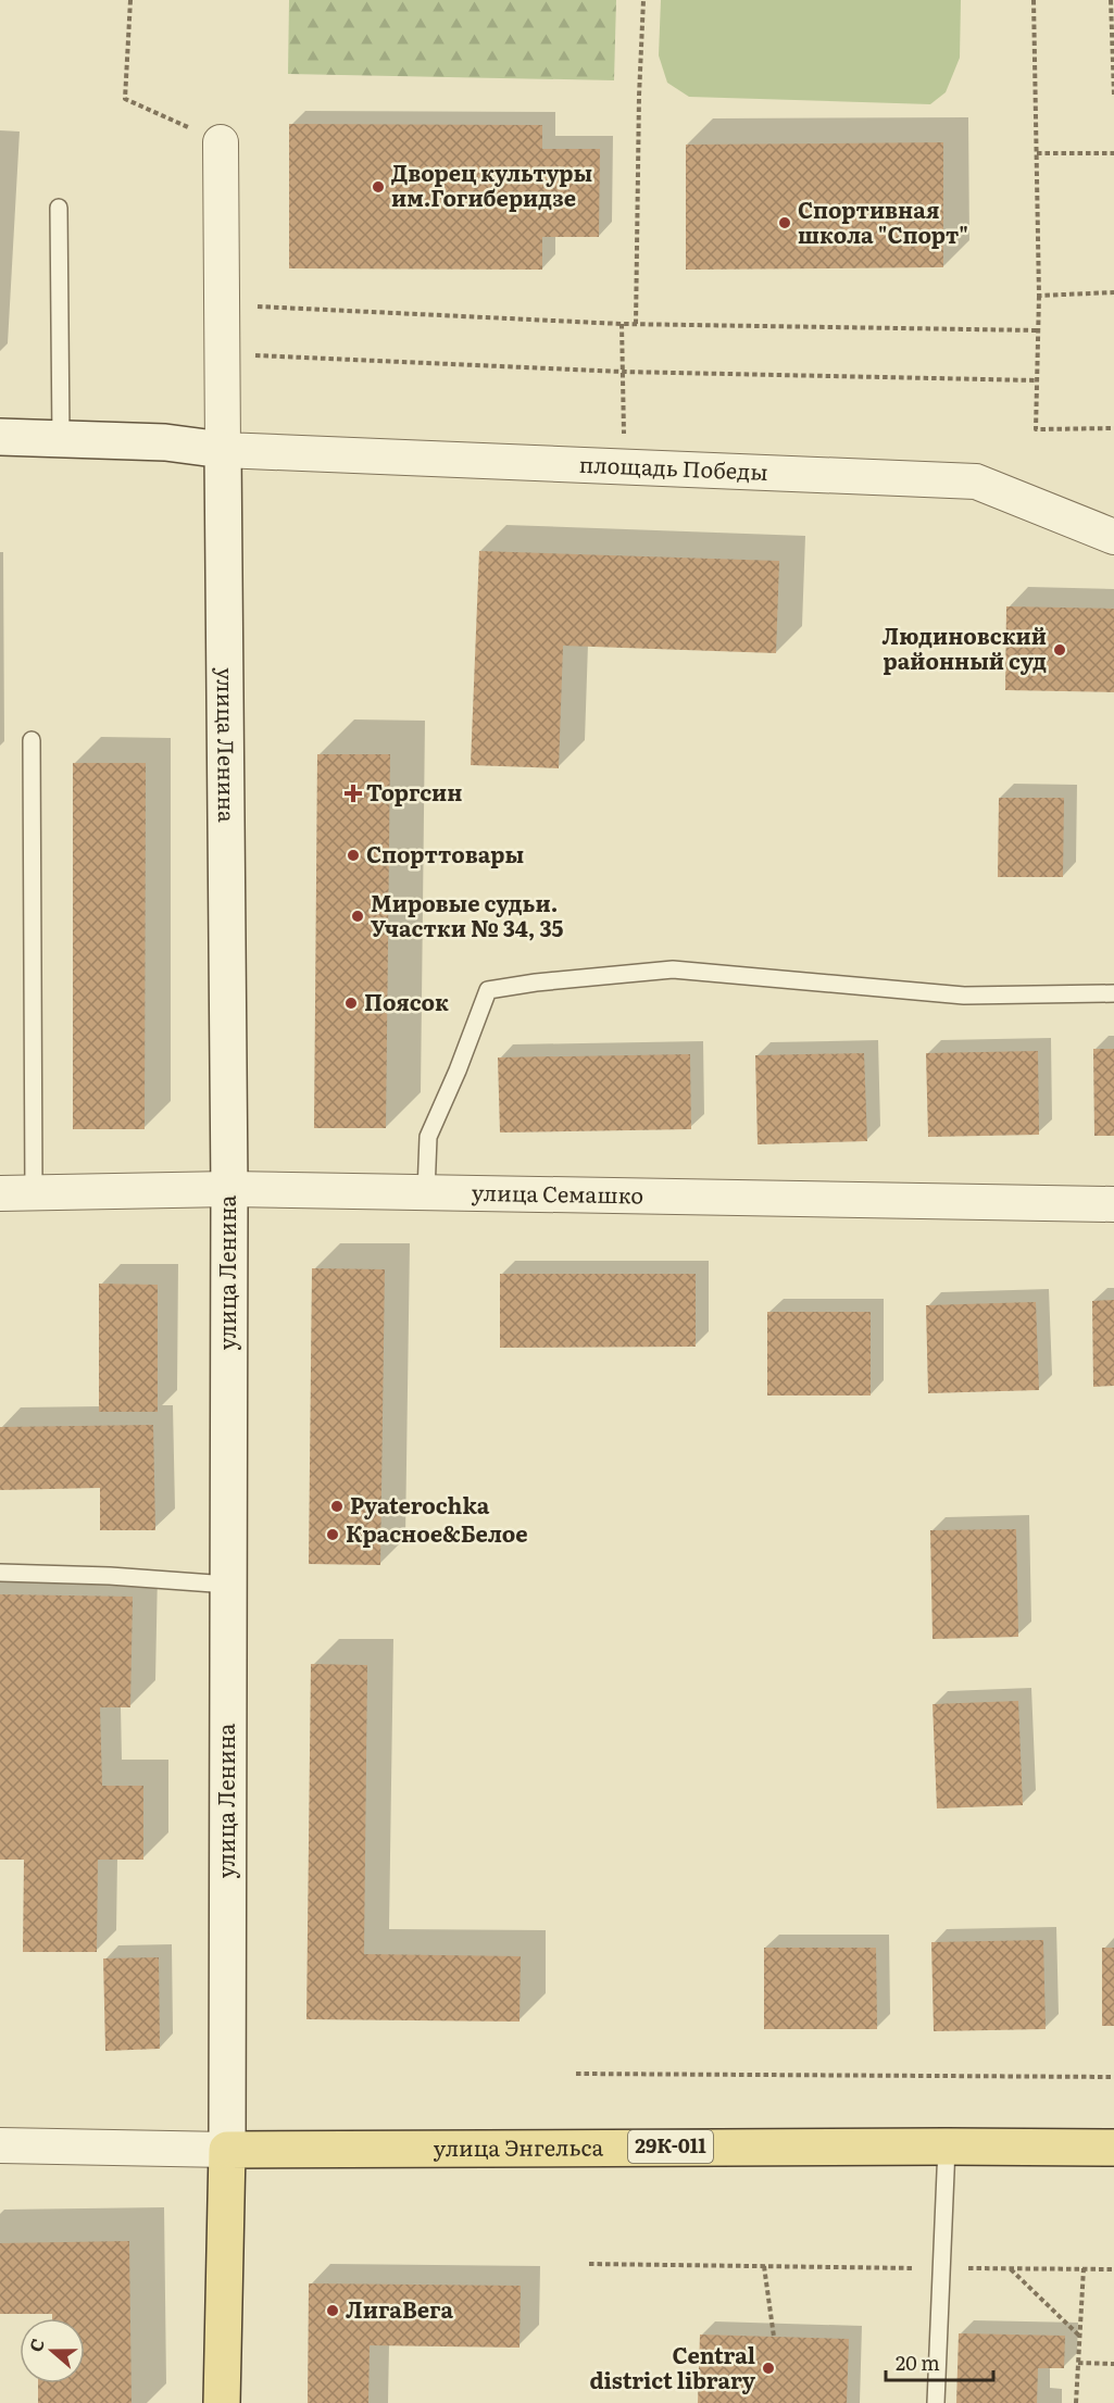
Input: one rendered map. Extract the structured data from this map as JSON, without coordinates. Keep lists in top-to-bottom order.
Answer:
{
  "streets": {
    "main road": ["улица Ленина", "улица Энгельса", "29К-011"],
    "street": ["площадь Победы", "улица Семашко"]
  },
  "crossings": [
    ["площадь Победы", "улица Ленина"],
    ["улица Ленина", "улица Семашко"],
    ["улица Ленина", "улица Энгельса"]
  ],
  "places": {
    "other": [
      "Дворец культуры им.Гогиберидзе",
      "Спортивная школа \"Спорт\"",
      "Людиновский районный суд",
      "Спорттовары",
      "Мировые судьи. Участки № 34, 35",
      "Поясок",
      "Pyaterochka",
      "Красное&Белое",
      "ЛигаВега",
      "Central district library"
    ],
    "health": ["Торгсин"]
  },
  "scale_bar": "20 m",
  "north": "left"
}
